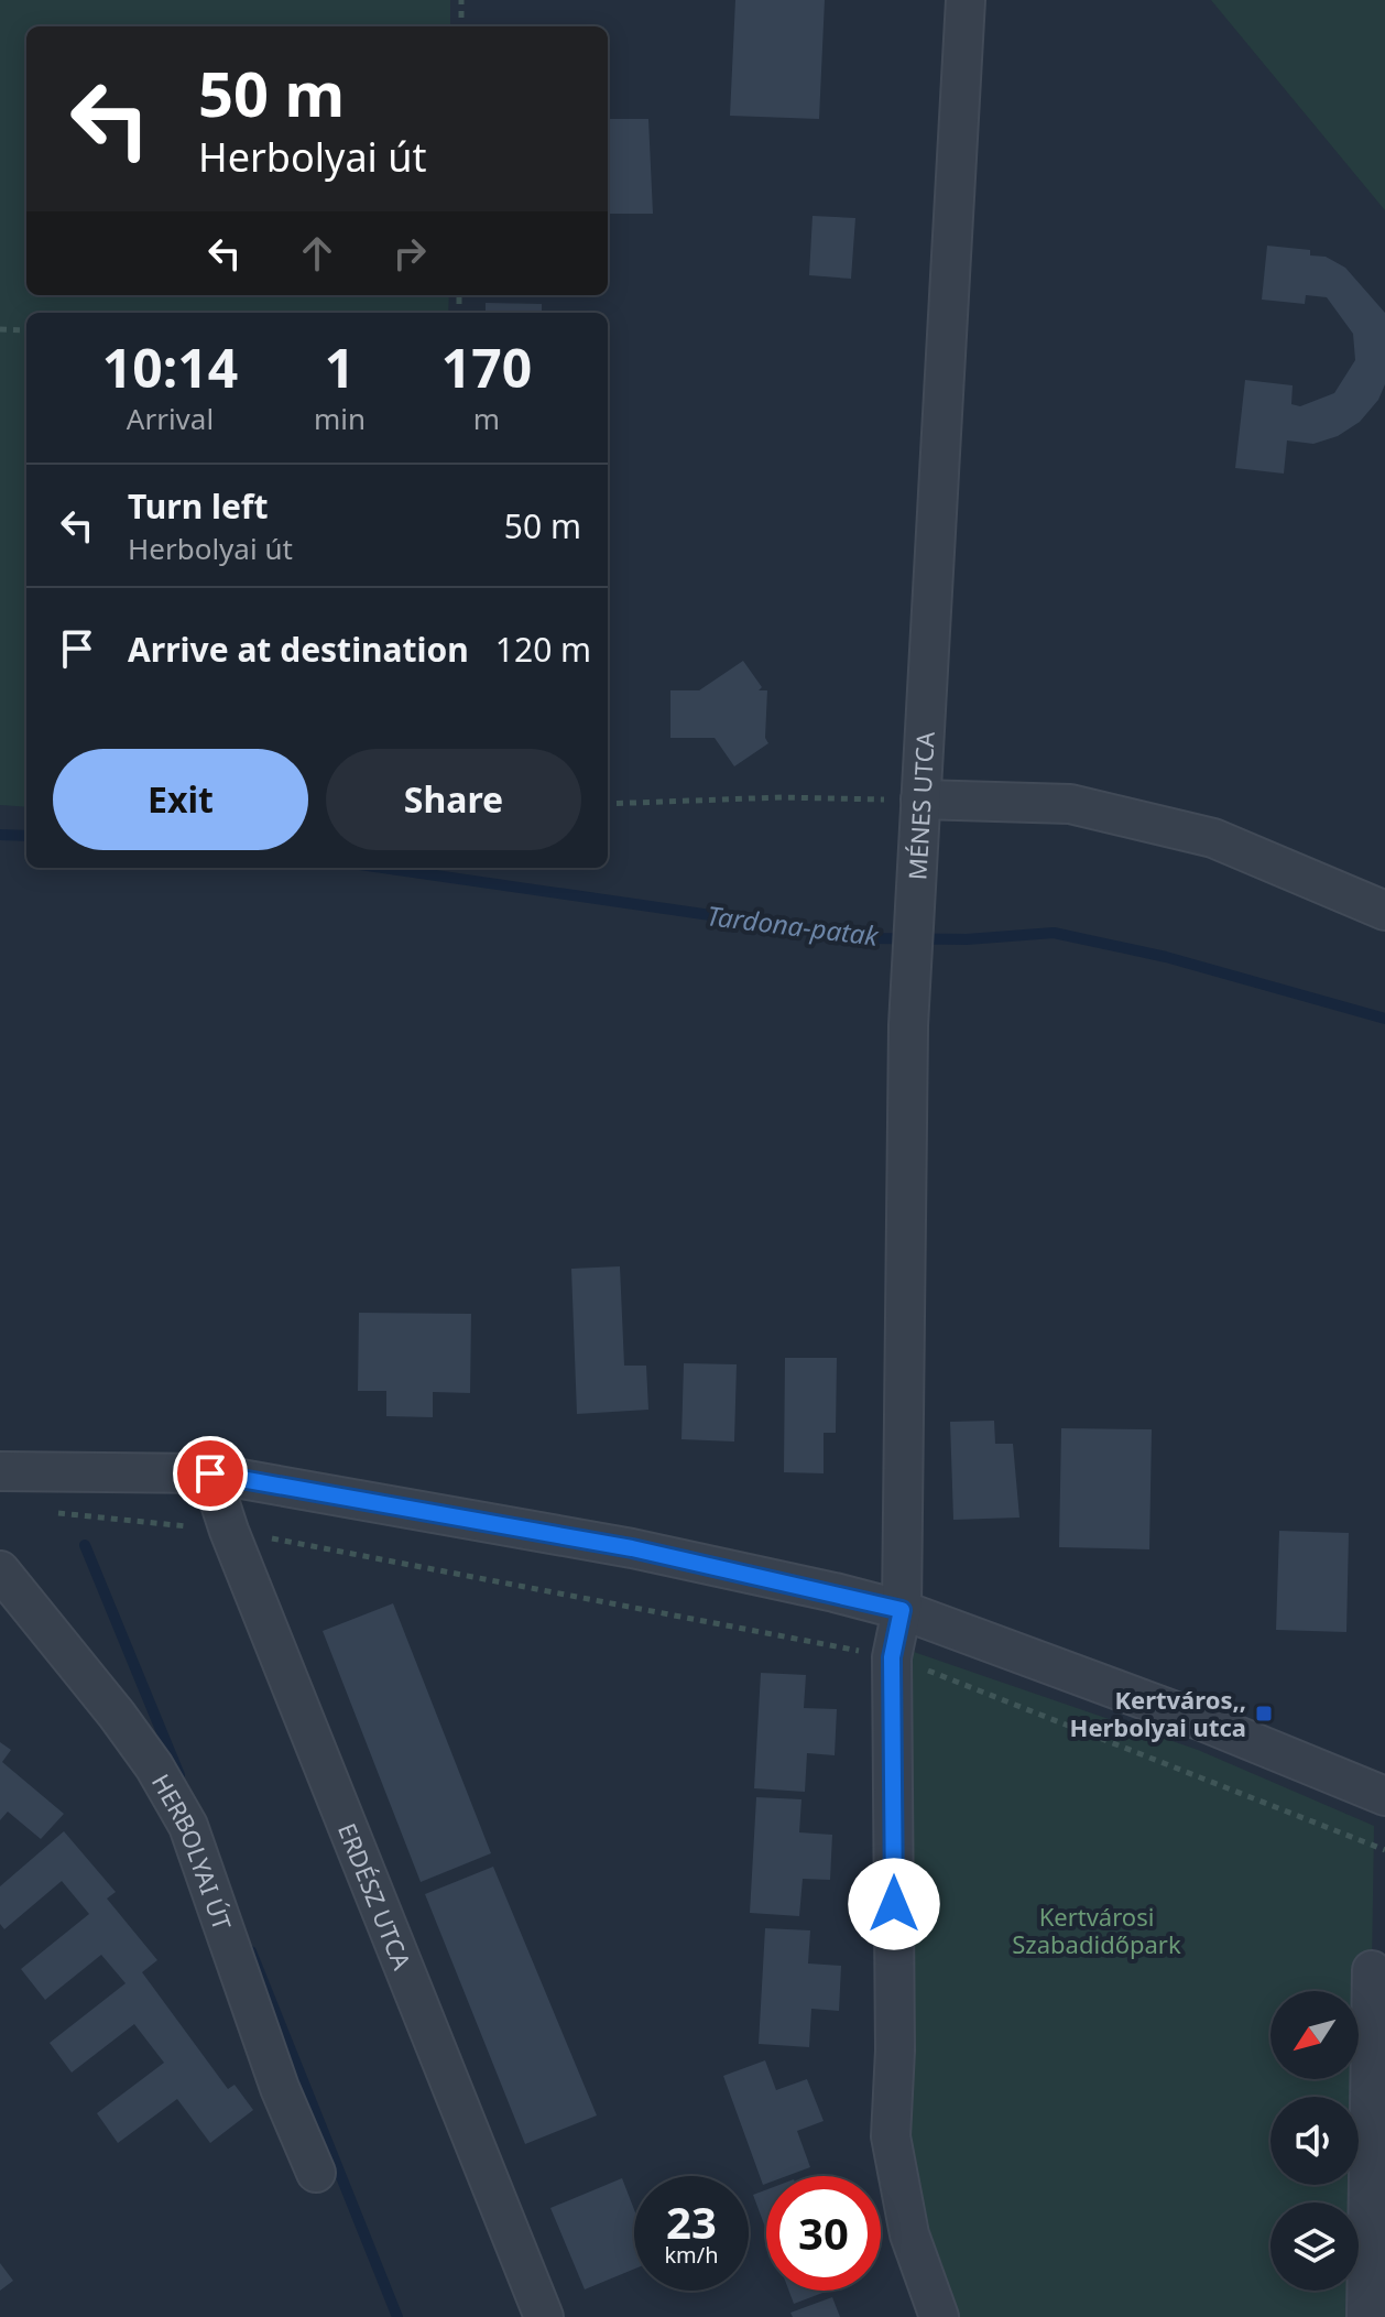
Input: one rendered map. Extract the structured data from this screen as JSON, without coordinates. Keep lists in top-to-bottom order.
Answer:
{
  "streets": {
    "street": ["MÉNES UTCA", "HERBOLYAI ÚT", "ERDÉSZ UTCA"]
  },
  "water": ["Tardona-patak"],
  "parks": ["Kertvárosi Szabadidőpark"],
  "places": {
    "transit": ["Kertváros,, Herbolyai utca"]
  },
  "north": "bottom left",
  "page": {
    "turn": ["50 m", "Herbolyai út"],
    "eta": [
      "10:14",
      "Arrival",
      "1",
      "min",
      "170",
      "m"
    ],
    "list": [
      {
        "name": "Turn left",
        "note": "Herbolyai út",
        "value": "50 m"
      },
      {
        "name": "Arrive at destination",
        "value": "120 m"
      }
    ],
    "buttons": ["Exit", "Share"],
    "speed": "23 km/h",
    "limit": "30"
  }
}
